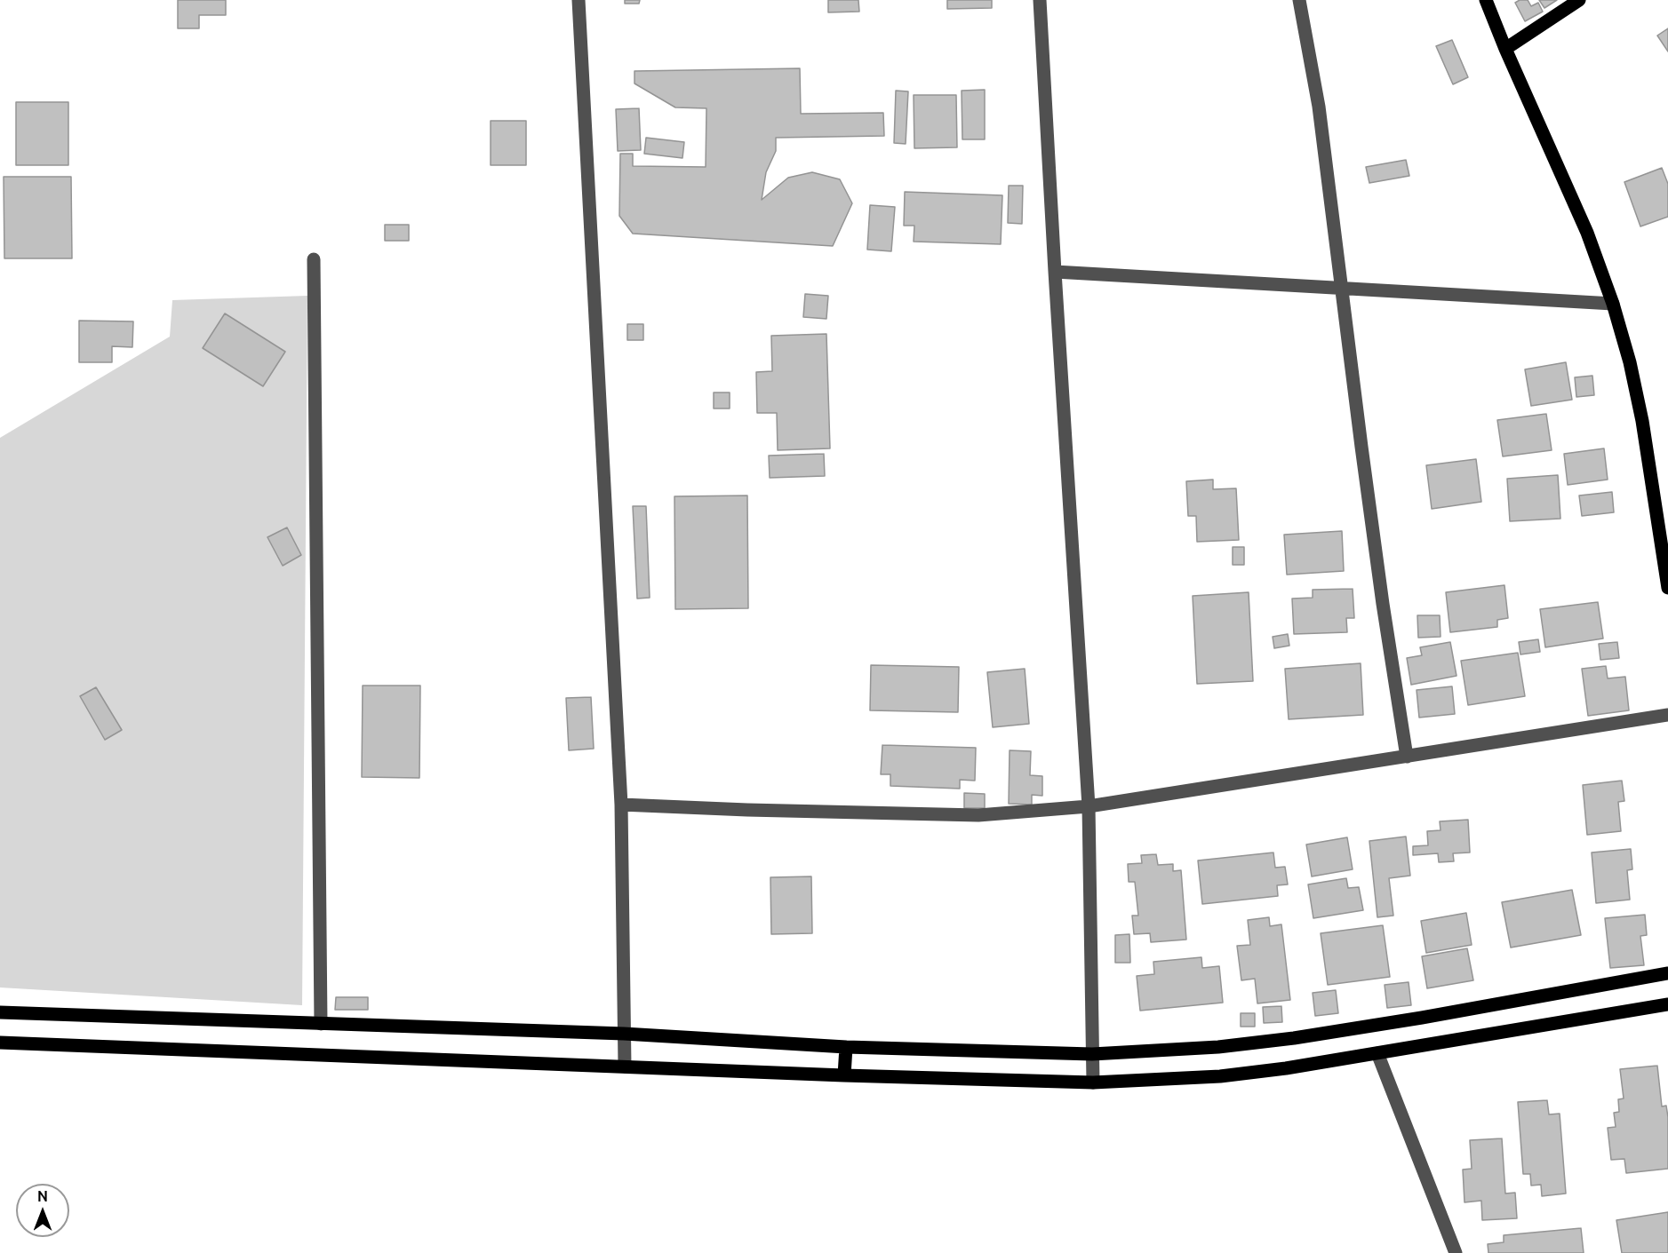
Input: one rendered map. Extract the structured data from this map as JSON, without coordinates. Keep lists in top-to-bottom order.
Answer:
{
  "north": "top"
}
